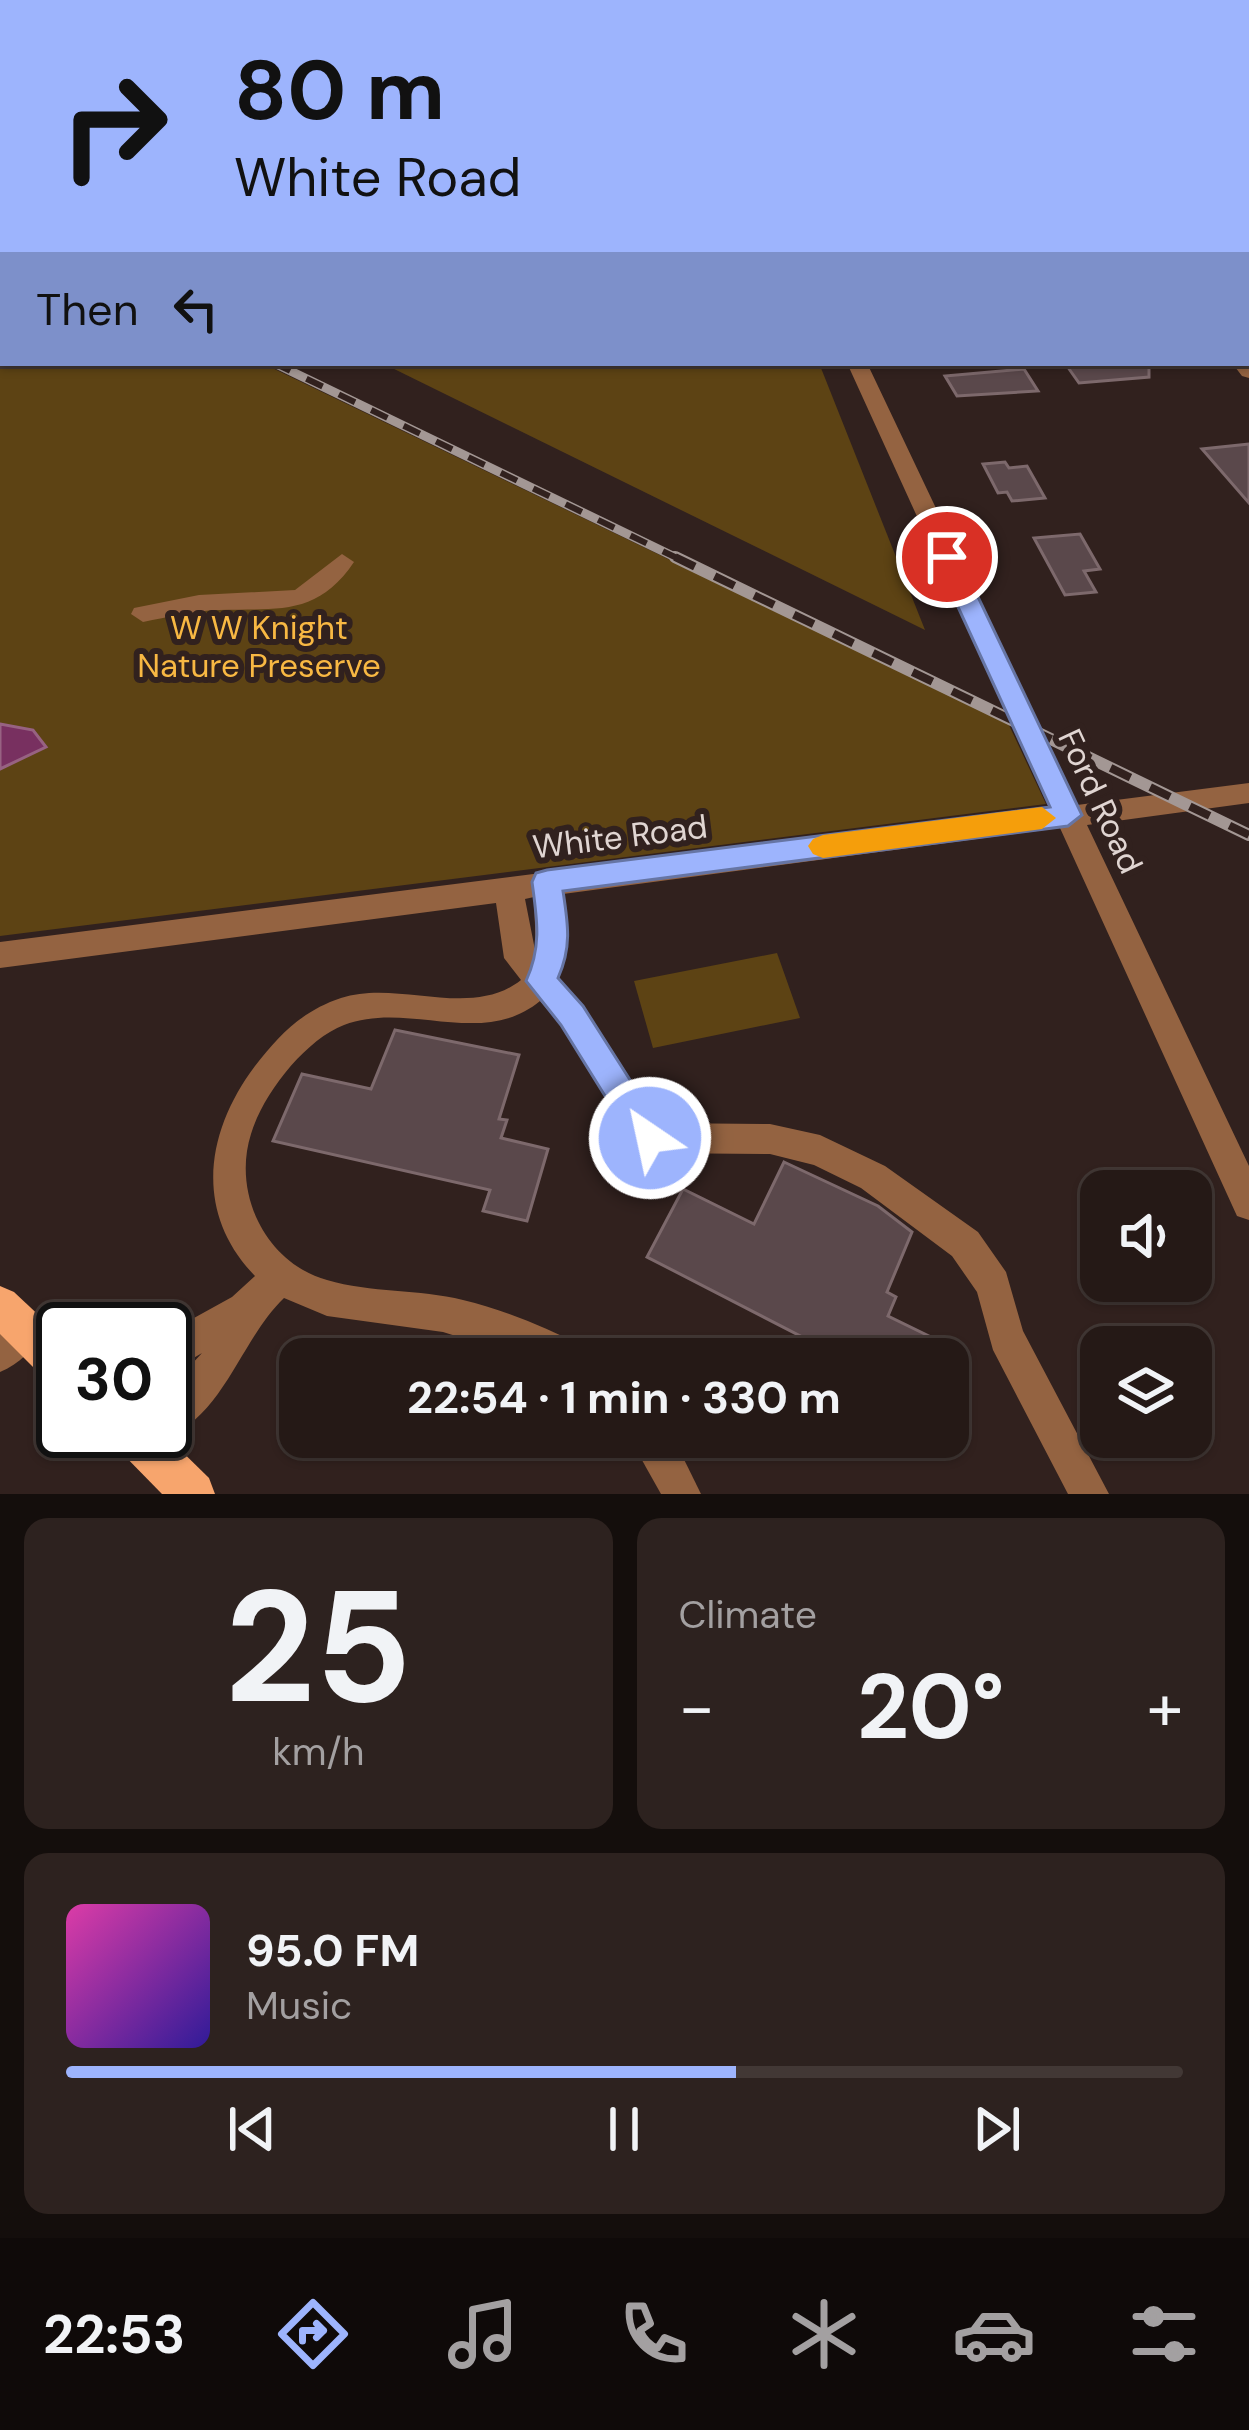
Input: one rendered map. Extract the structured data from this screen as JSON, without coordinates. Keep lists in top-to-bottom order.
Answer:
{
  "streets": {
    "street": ["Ford Road", "White Road"]
  },
  "crossings": [
    ["Ford Road", "White Road"]
  ],
  "parks": ["W W Knight Nature Preserve"],
  "page": {
    "turn": ["80 m", "White Road"],
    "then": "Then",
    "limit": "30",
    "trip": "22:54 · 1 min · 330 m",
    "tile": [
      ["25", "km/h"],
      "Climate"
    ],
    "heat": ["−", "20°", "+"],
    "song": ["95.0 FM", "Music"],
    "tabs": "22:53"
  }
}
